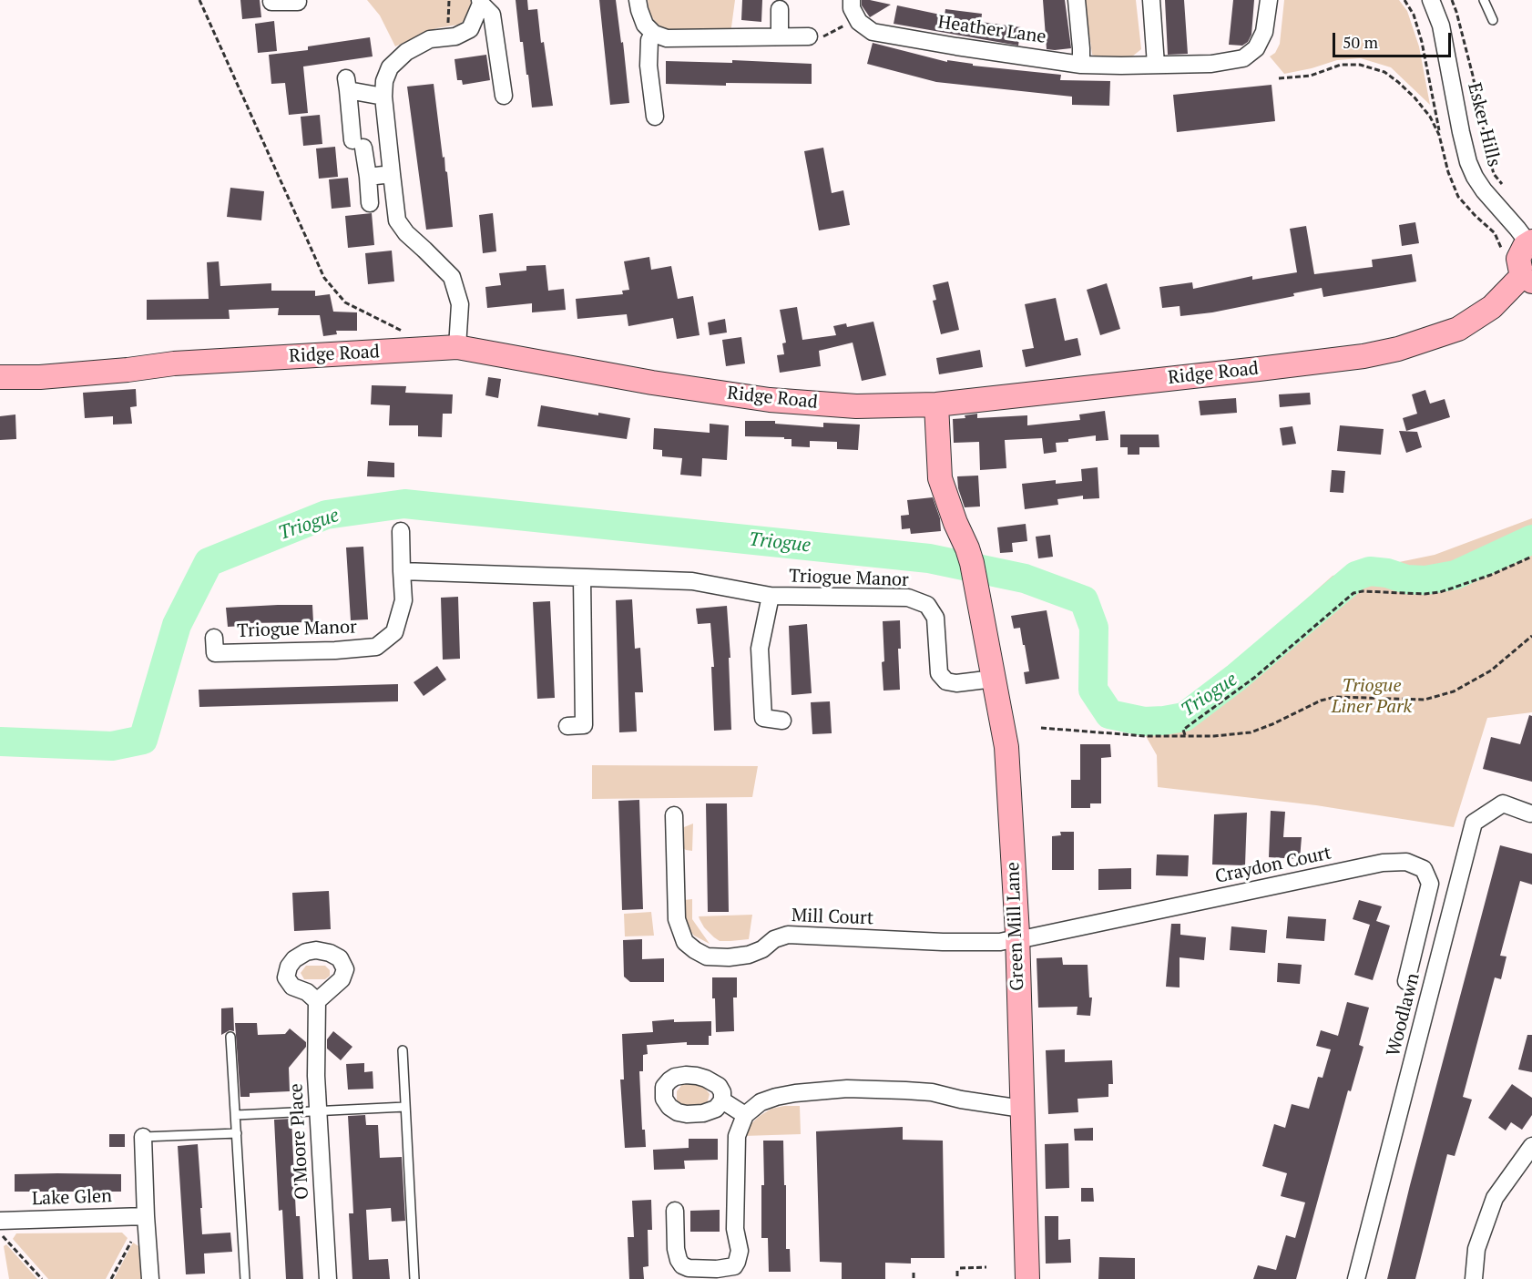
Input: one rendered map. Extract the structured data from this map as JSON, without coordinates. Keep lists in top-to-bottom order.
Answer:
{
  "streets": {
    "street": [
      "Heather Lane",
      "Esker Hills",
      "Ridge Road",
      "Triogue Manor",
      "Craydon Court",
      "Mill Court",
      "Green Mill Lane",
      "Woodlawn",
      "O'Moore Place",
      "Lake Glen"
    ]
  },
  "crossings": [
    ["Ridge Road", "Green Mill Lane"],
    ["Triogue Manor", "Green Mill Lane"],
    ["Craydon Court", "Mill Court"],
    ["Craydon Court", "Green Mill Lane"],
    ["Mill Court", "Green Mill Lane"]
  ],
  "water": ["Triogue"],
  "parks": ["Triogue Liner Park"],
  "scale_bar": "50 m"
}
